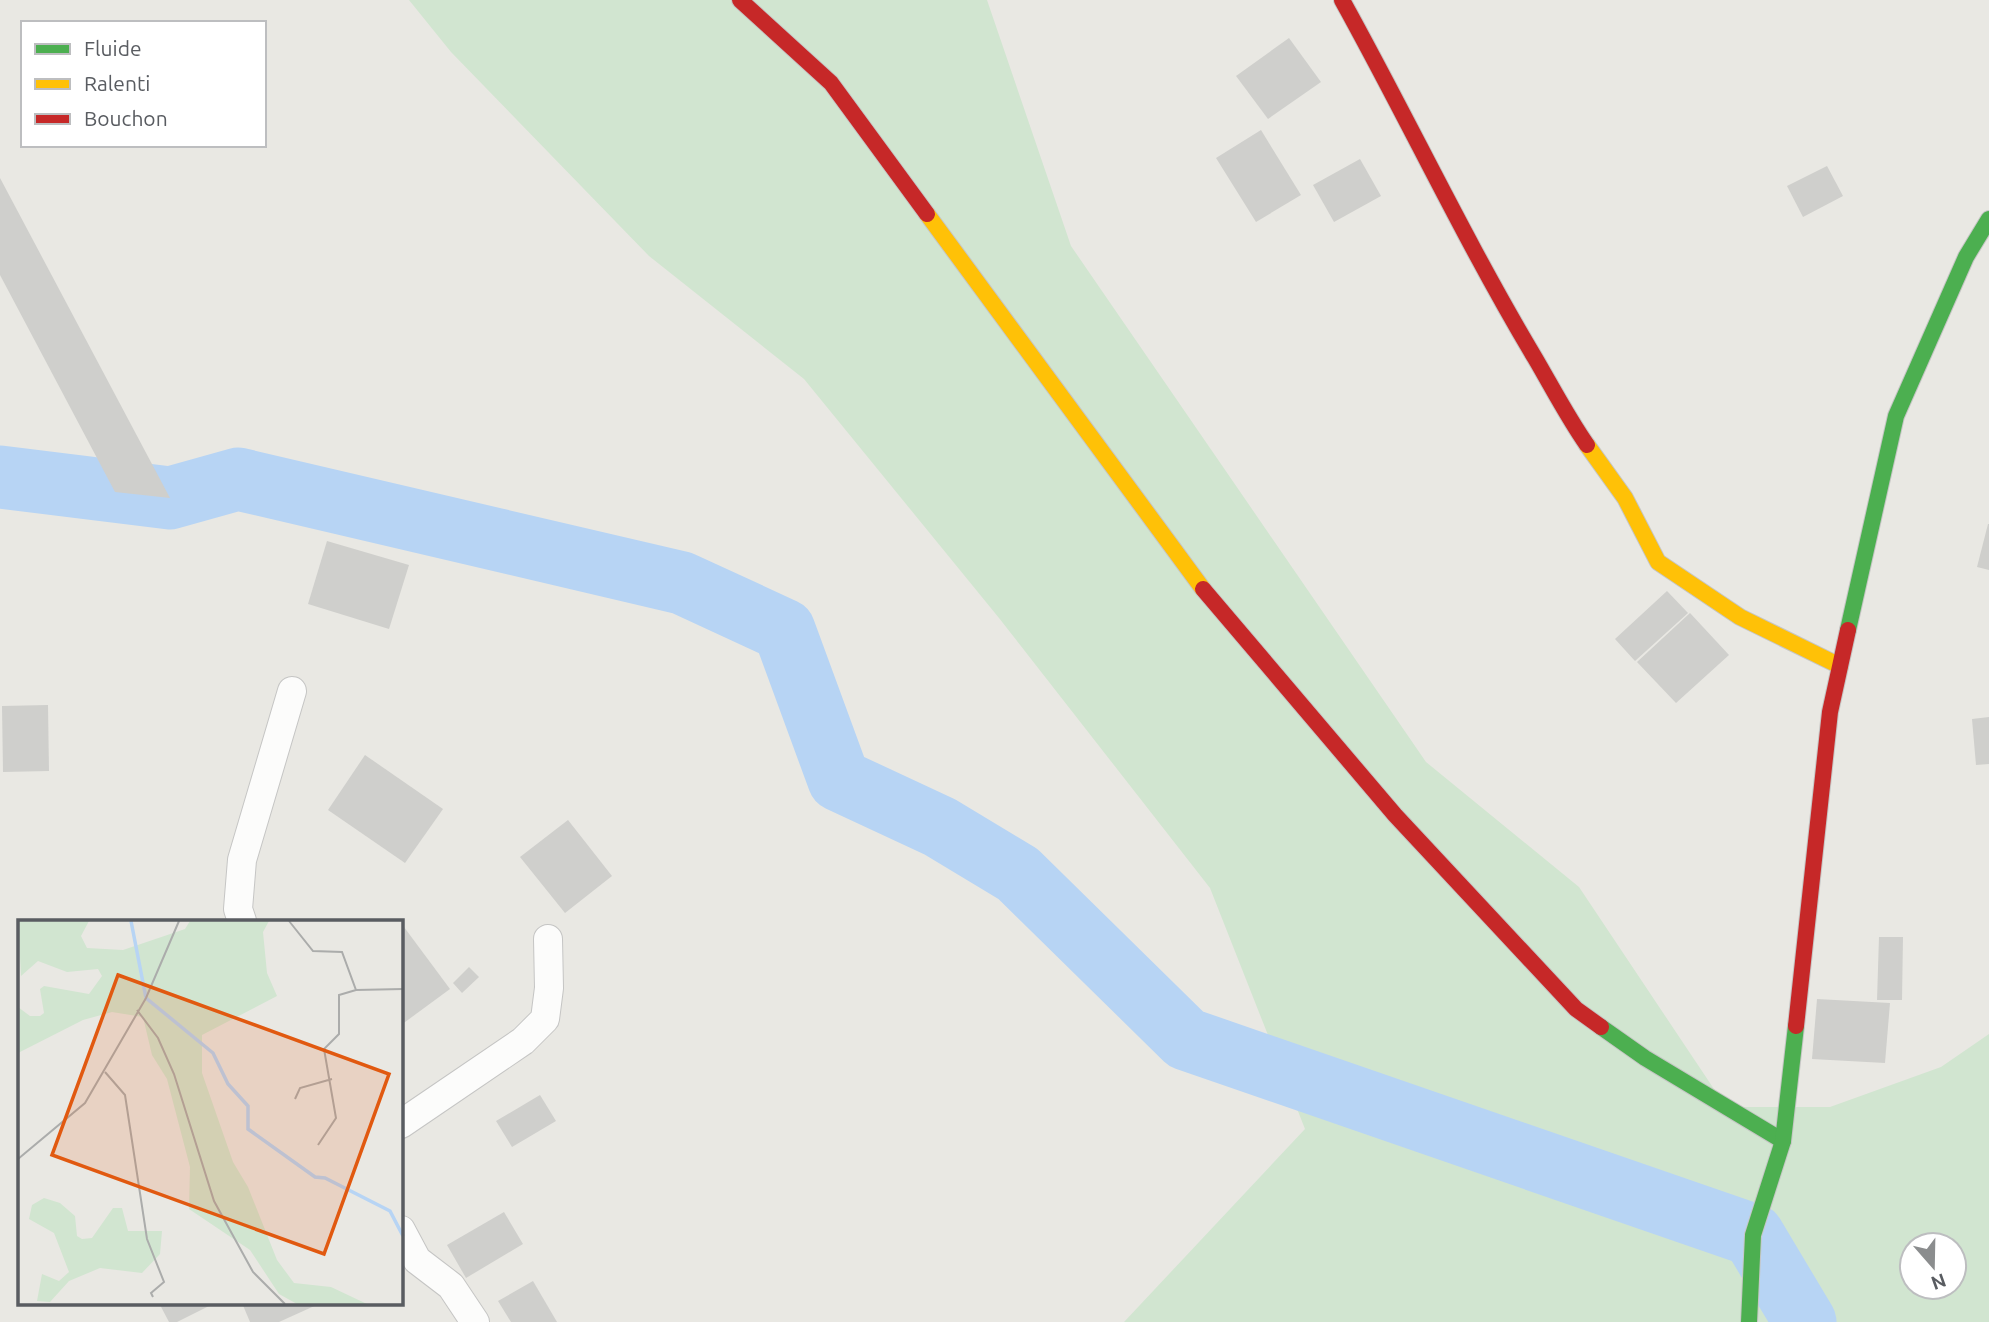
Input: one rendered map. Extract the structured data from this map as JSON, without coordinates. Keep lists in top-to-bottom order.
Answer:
{
  "legend": ["Fluide", "Ralenti", "Bouchon"],
  "north": "bottom"
}
